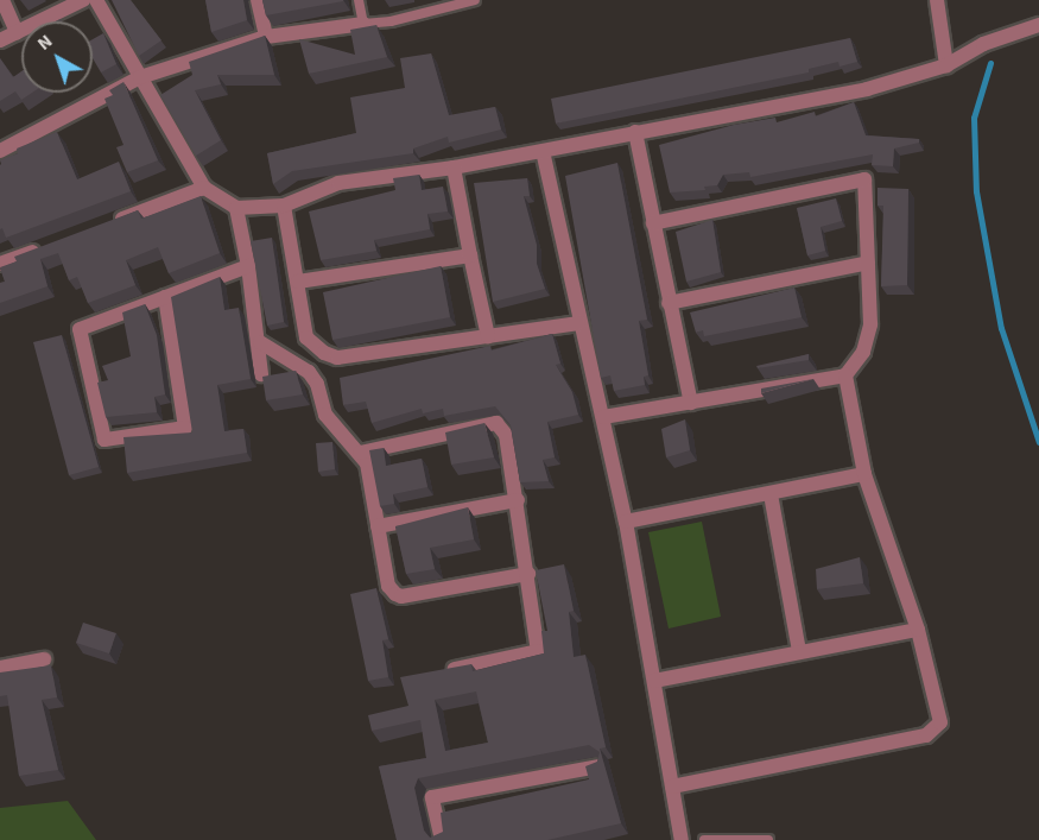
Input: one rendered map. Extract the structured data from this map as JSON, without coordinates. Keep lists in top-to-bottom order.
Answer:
{
  "north": "top left"
}
